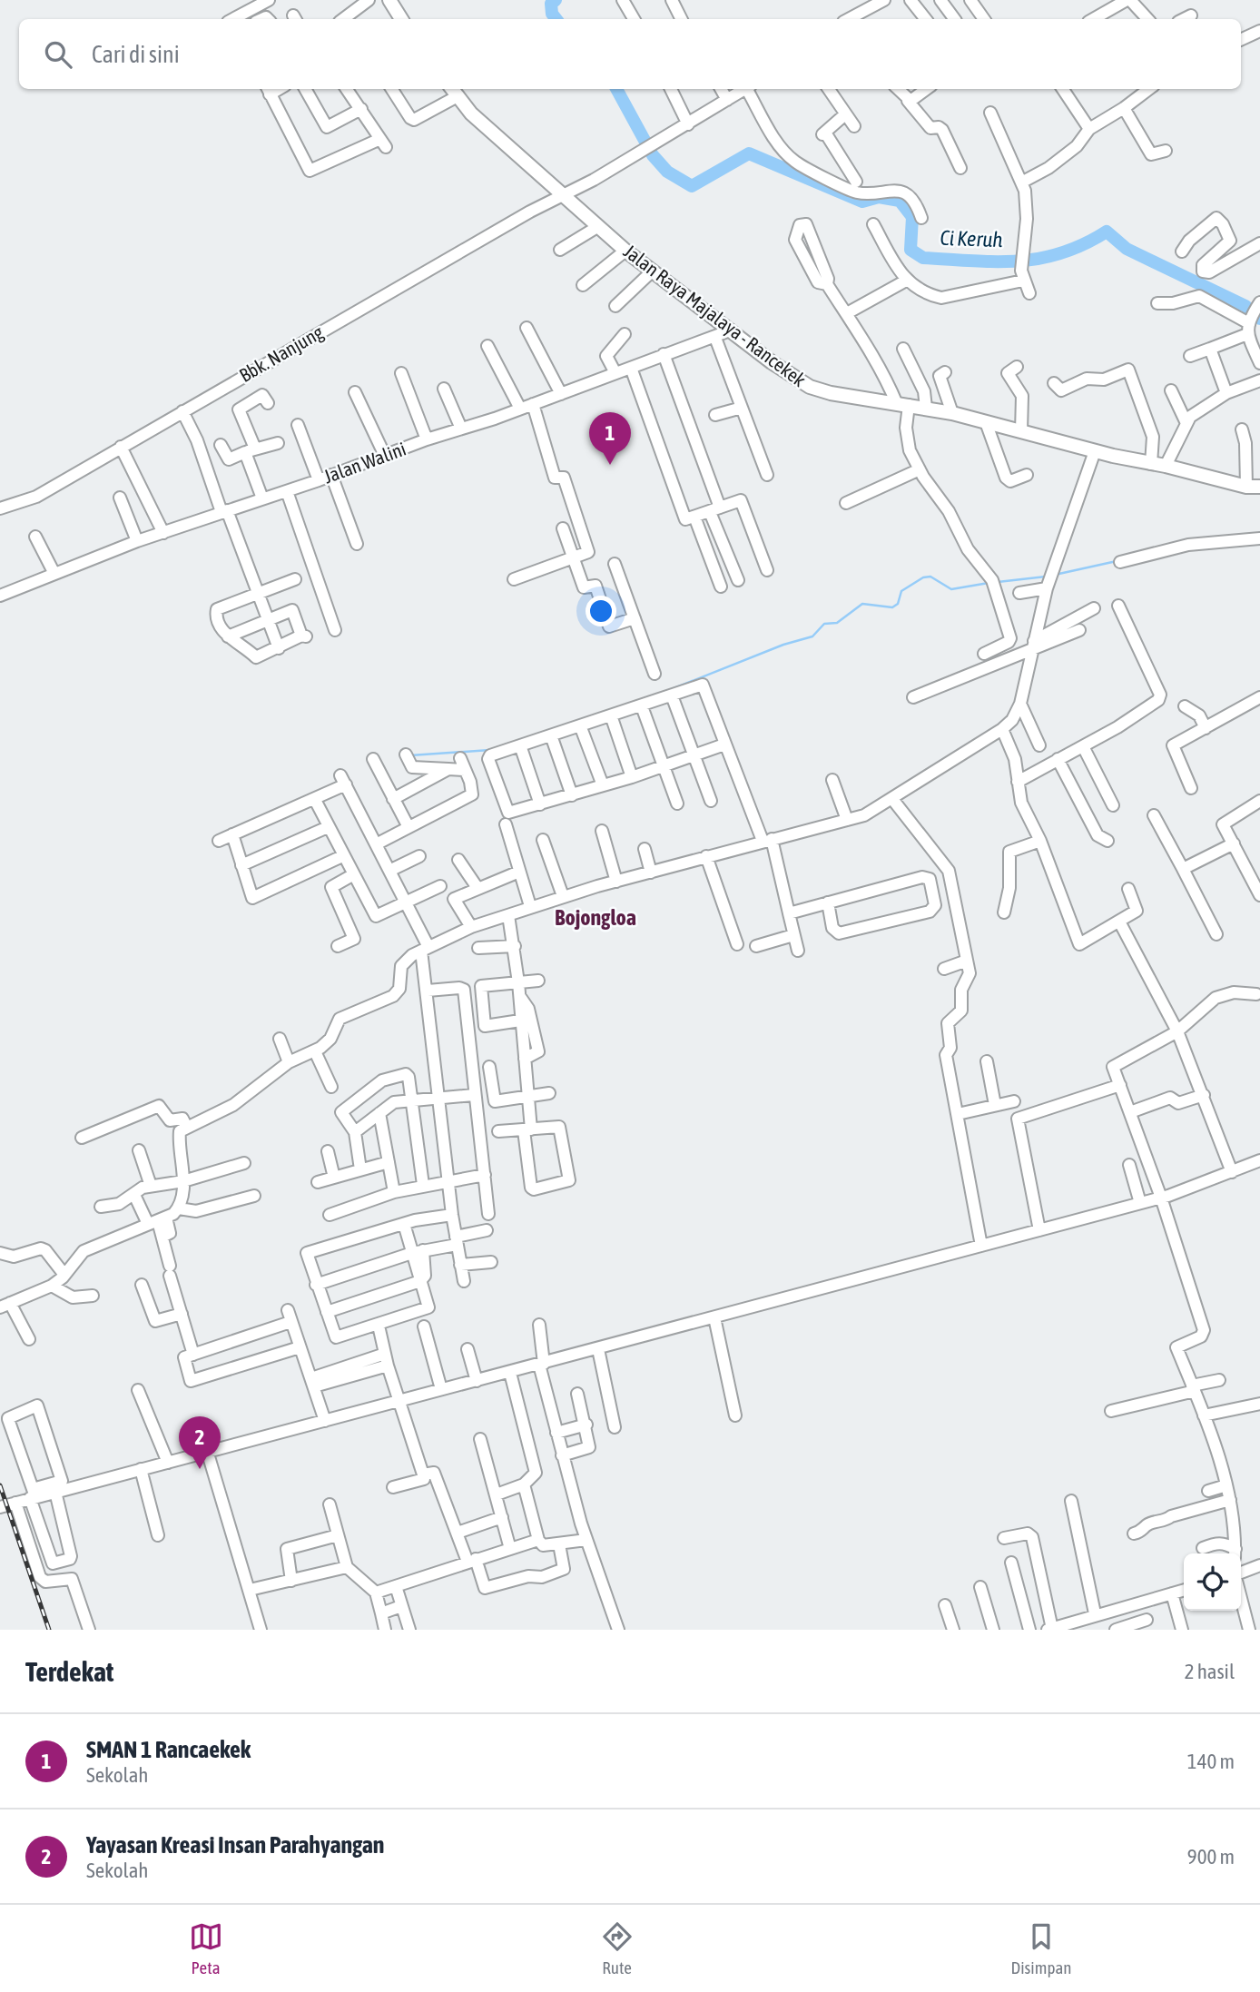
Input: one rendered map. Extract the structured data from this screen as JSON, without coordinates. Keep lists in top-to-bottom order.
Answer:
{
  "streets": {
    "main road": ["Jalan Raya Majalaya - Rancekek"],
    "street": ["Bbk. Nanjung", "Jalan Walini"]
  },
  "crossings": [
    ["Jalan Raya Majalaya - Rancekek", "Bbk. Nanjung"],
    ["Jalan Raya Majalaya - Rancekek", "Jalan Walini"]
  ],
  "districts": ["Bojongloa"],
  "water": ["Ci Keruh"],
  "page": {
    "search": "Cari di sini",
    "pins": ["1", "2"],
    "heading": ["Terdekat", "2 hasil"],
    "list": [
      {
        "mark": "1",
        "name": "SMAN 1 Rancaekek",
        "note": "Sekolah",
        "value": "140 m"
      },
      {
        "mark": "2",
        "name": "Yayasan Kreasi Insan Parahyangan",
        "note": "Sekolah",
        "value": "900 m"
      }
    ],
    "nav": ["Peta", "Rute", "Disimpan"]
  }
}
